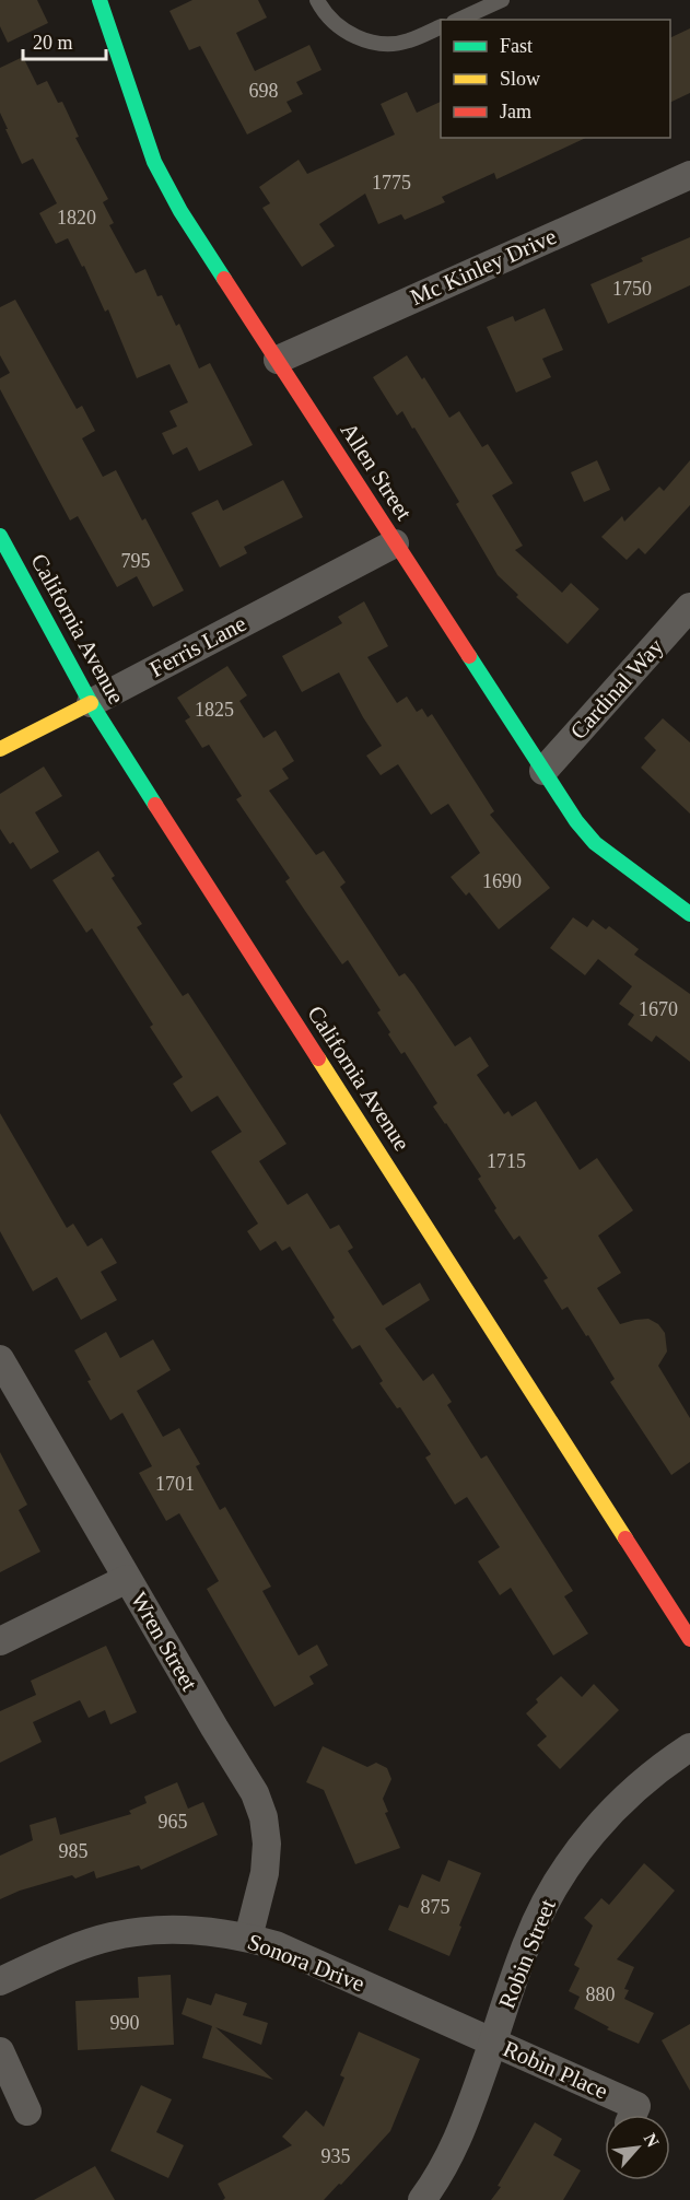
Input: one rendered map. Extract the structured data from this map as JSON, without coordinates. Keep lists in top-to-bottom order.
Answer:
{
  "streets": {
    "street": [
      "Mc Kinley Drive",
      "Allen Street",
      "California Avenue",
      "Ferris Lane",
      "Cardinal Way",
      "Wren Street",
      "Robin Street",
      "Sonora Drive",
      "Robin Place"
    ]
  },
  "crossings": [
    ["Mc Kinley Drive", "Allen Street"],
    ["Allen Street", "Ferris Lane"],
    ["Allen Street", "Cardinal Way"],
    ["California Avenue", "Ferris Lane"],
    ["Wren Street", "Sonora Drive"],
    ["Robin Street", "Sonora Drive"],
    ["Robin Street", "Robin Place"],
    ["Sonora Drive", "Robin Place"]
  ],
  "house_numbers": [
    "698",
    "1775",
    "1820",
    "1750",
    "795",
    "1825",
    "1690",
    "1670",
    "1715",
    "1701",
    "965",
    "985",
    "875",
    "880",
    "990",
    "935"
  ],
  "legend": ["Fast", "Slow", "Jam"],
  "scale_bar": "20 m",
  "north": "top right"
}
